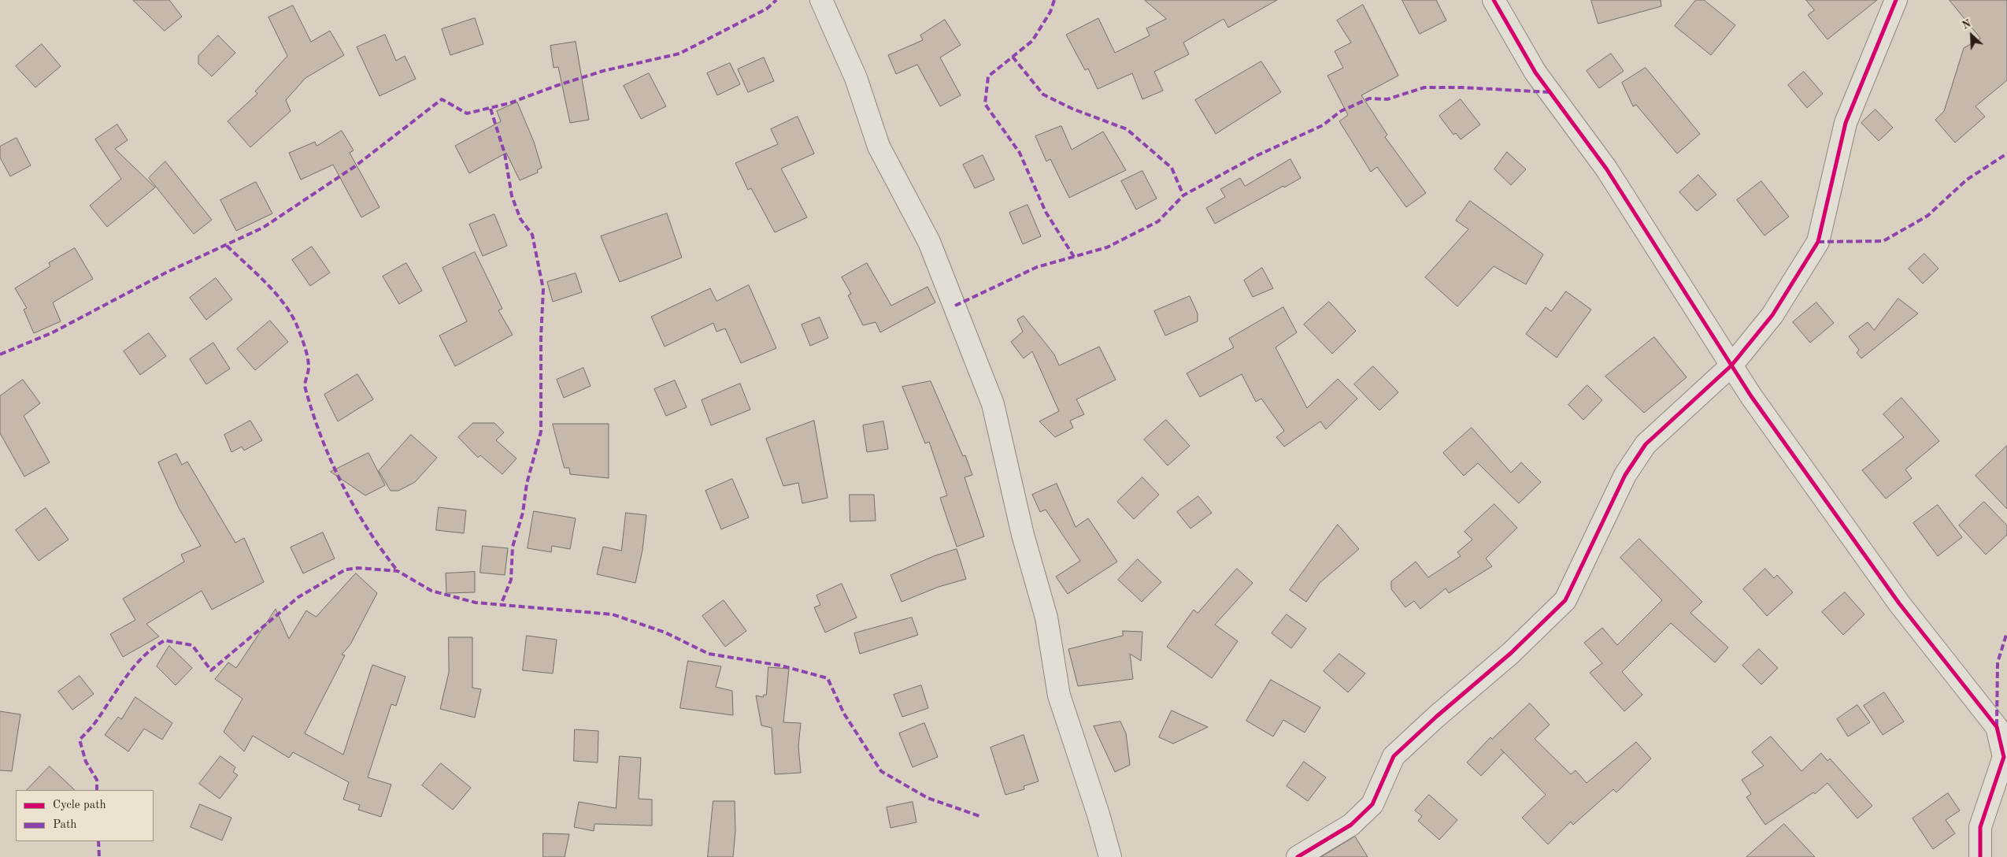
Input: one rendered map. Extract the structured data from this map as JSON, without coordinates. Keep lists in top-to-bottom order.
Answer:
{
  "legend": ["Cycle path", "Path"],
  "north": "top left"
}
